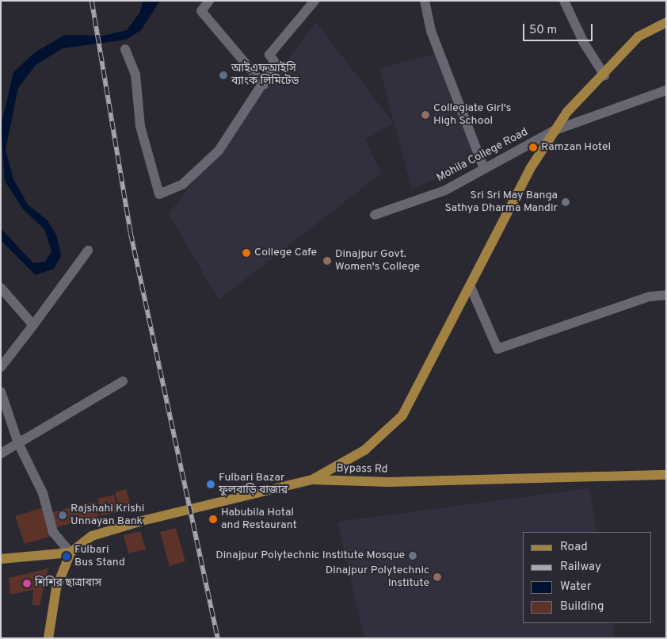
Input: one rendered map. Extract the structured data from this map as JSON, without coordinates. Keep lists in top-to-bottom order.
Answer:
{
  "streets": {
    "main road": ["Bypass Rd"],
    "street": ["Mohila College Road"]
  },
  "places": [
    "আইএফআইসি ব্যাংক লিমিটেড",
    "Collegiate Girl's High School",
    "Ramzan Hotel",
    "Sri Sri May Banga Sathya Dharma Mandir",
    "College Cafe",
    "Dinajpur Govt. Women's College",
    "Fulbari Bazar ফুলবাড়ি বাজার",
    "Rajshahi Krishi Unnayan Bank",
    "Habubila Hotal and Restaurant",
    "Dinajpur Polytechnic Institute Mosque",
    "Fulbari Bus Stand",
    "Dinajpur Polytechnic Institute",
    "শিশির ছাত্রাবাস"
  ],
  "legend": [
    "Road",
    "Railway",
    "Water",
    "Building"
  ],
  "scale_bar": "50 m"
}
